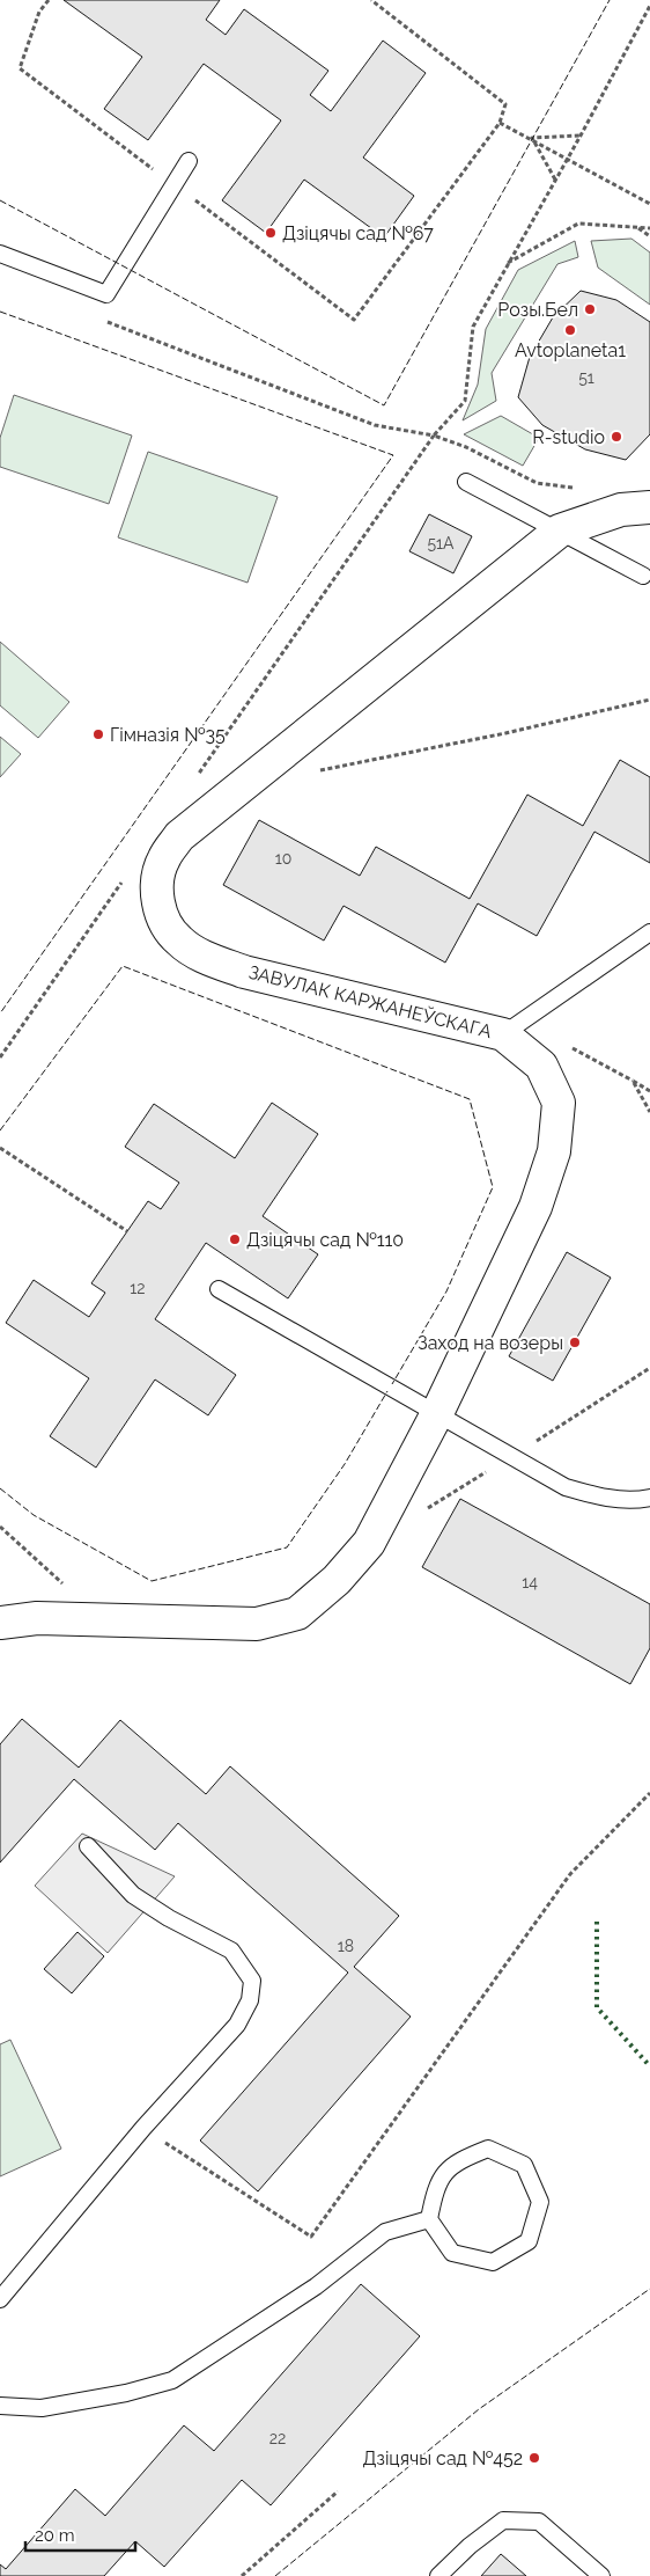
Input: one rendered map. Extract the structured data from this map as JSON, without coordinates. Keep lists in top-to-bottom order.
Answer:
{
  "streets": {
    "street": ["ЗАВУЛАК КАРЖАНЕЎСКАГА"]
  },
  "places": [
    "Дзіцячы сад №67",
    "Розы.Бел",
    "Avtoplaneta1",
    "R-studio",
    "Гімназія №35",
    "Дзіцячы сад №110",
    "Заход на возеры",
    "Дзіцячы сад №452"
  ],
  "house_numbers": [
    "51",
    "51А",
    "10",
    "12",
    "14",
    "18",
    "22"
  ],
  "scale_bar": "20 m"
}
